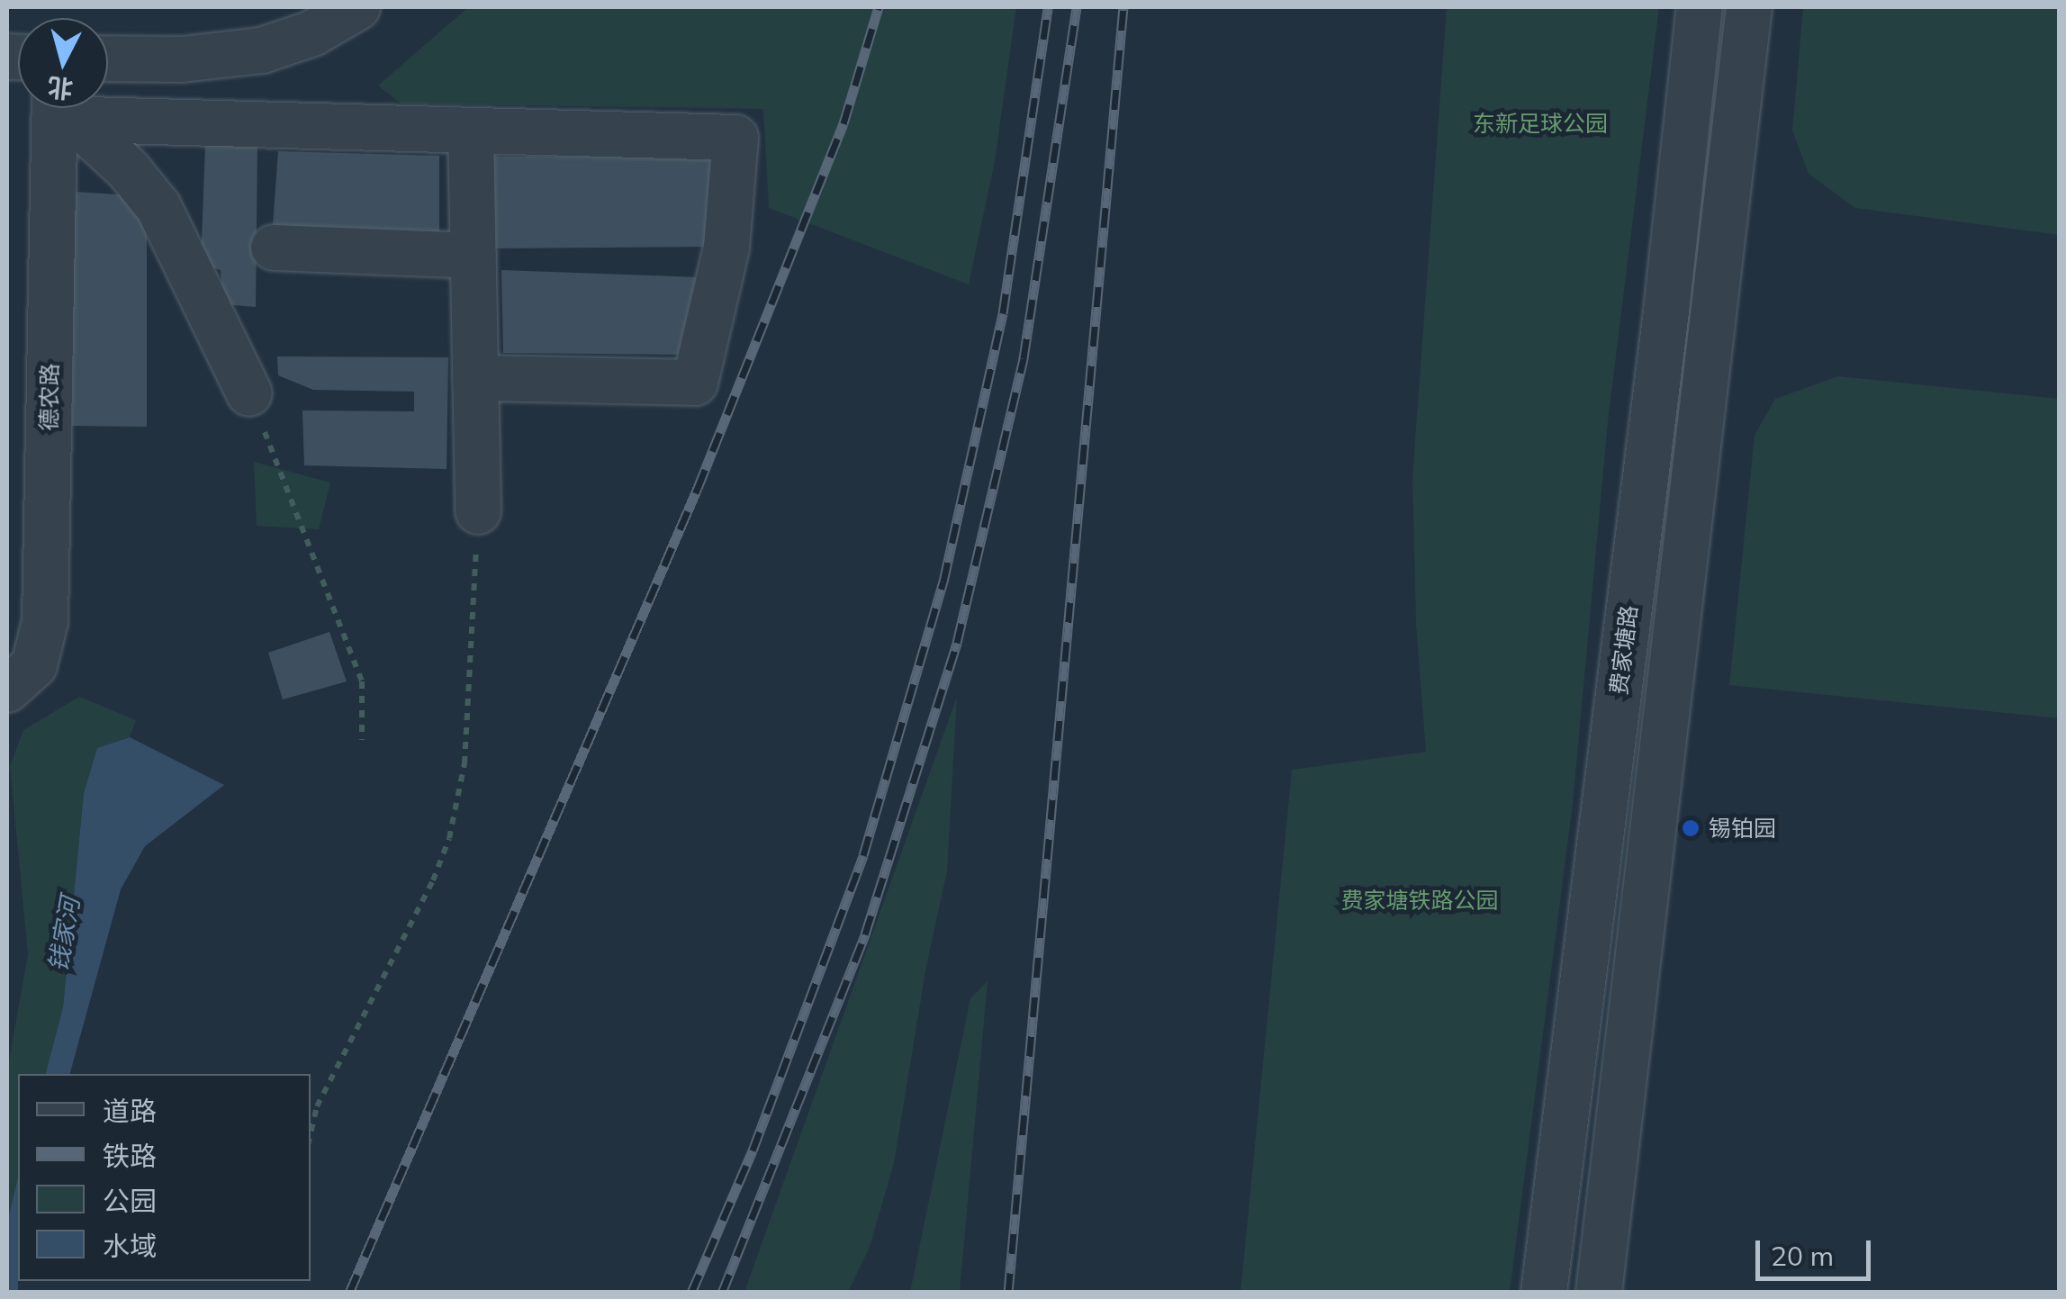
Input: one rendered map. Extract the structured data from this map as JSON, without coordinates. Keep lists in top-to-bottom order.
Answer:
{
  "streets": {
    "street": ["德农路", "费家塘路"]
  },
  "water": ["钱家河"],
  "parks": ["东新足球公园", "费家塘铁路公园"],
  "places": ["锡铂园"],
  "legend": [
    "道路",
    "铁路",
    "公园",
    "水域"
  ],
  "scale_bar": "20 m",
  "north": "bottom"
}
